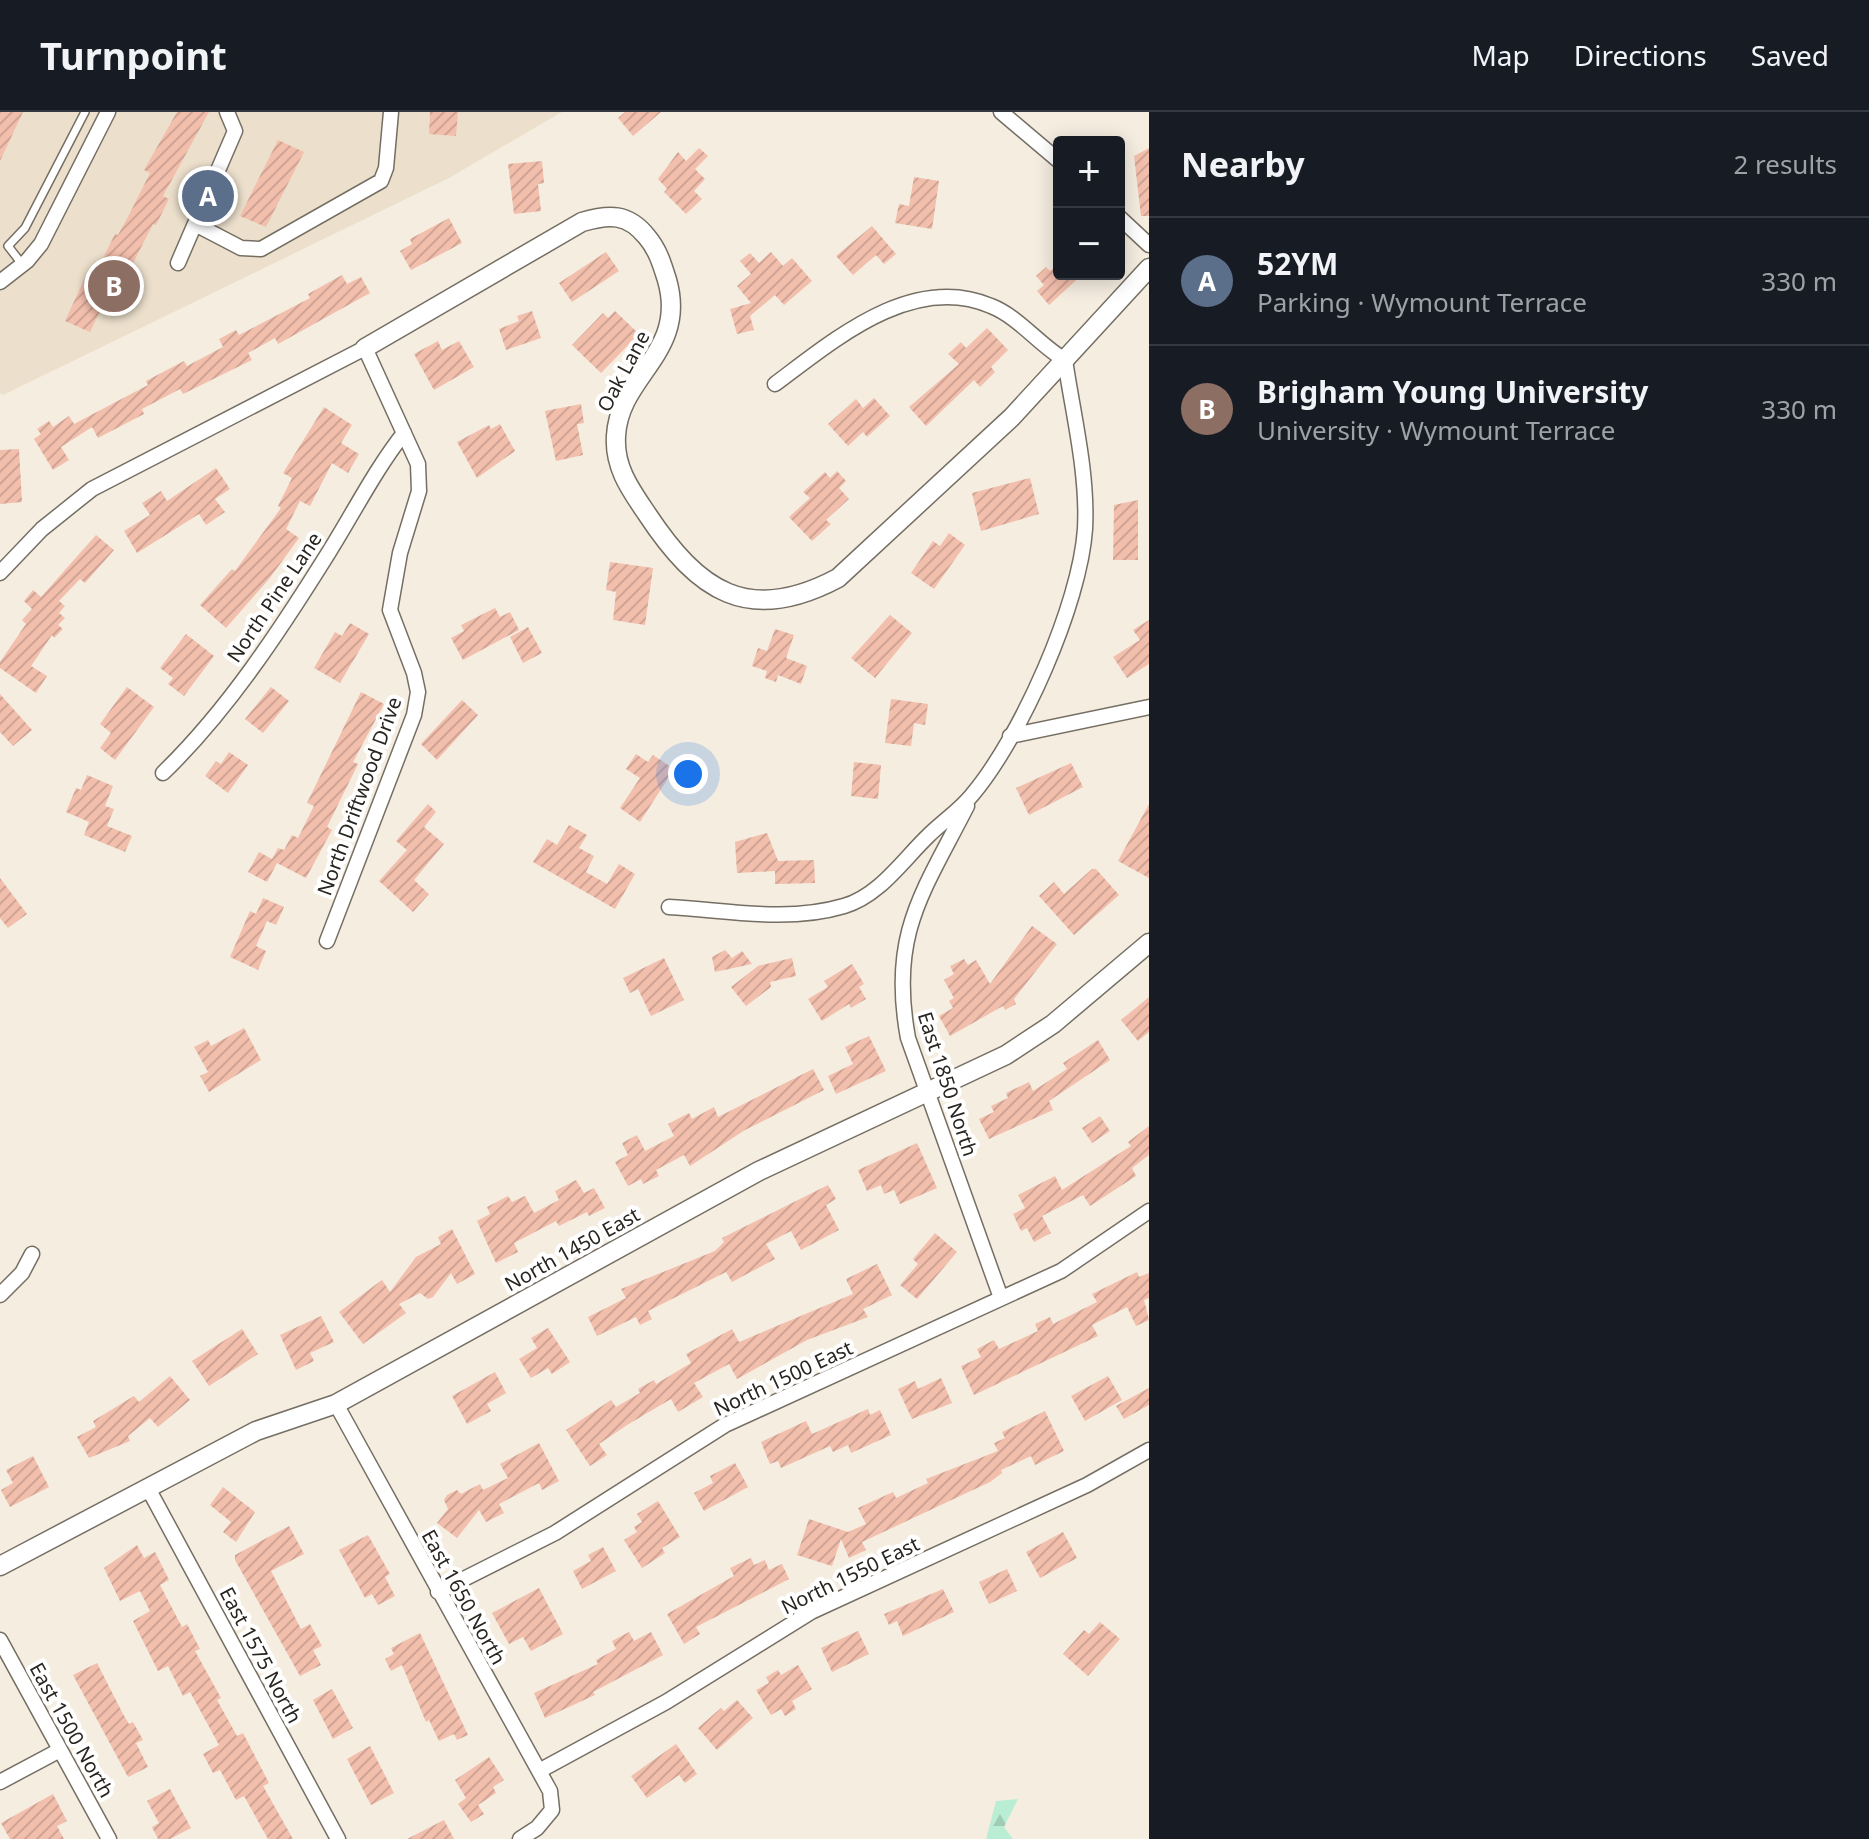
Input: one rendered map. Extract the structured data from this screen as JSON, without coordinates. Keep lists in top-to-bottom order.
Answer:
{
  "streets": {
    "street": [
      "Oak Lane",
      "North Pine Lane",
      "North Driftwood Drive",
      "East 1850 North",
      "North 1450 East",
      "North 1500 East",
      "North 1550 East",
      "East 1650 North",
      "East 1575 North",
      "East 1500 North"
    ]
  },
  "crossings": [
    ["Oak Lane", "North Driftwood Drive"],
    ["North Pine Lane", "North Driftwood Drive"],
    ["East 1850 North", "North 1450 East"],
    ["East 1850 North", "North 1500 East"],
    ["North 1450 East", "East 1650 North"],
    ["North 1450 East", "East 1575 North"],
    ["North 1500 East", "East 1650 North"],
    ["North 1550 East", "East 1650 North"]
  ],
  "page": {
    "header": "Turnpoint",
    "nav": ["Map", "Directions", "Saved"],
    "heading": ["Nearby", "2 results"],
    "map_buttons": ["+", "−"],
    "pins": ["A", "B"],
    "list": [
      {
        "mark": "A",
        "name": "52YM",
        "note": "Parking · Wymount Terrace",
        "value": "330 m"
      },
      {
        "mark": "B",
        "name": "Brigham Young University",
        "note": "University · Wymount Terrace",
        "value": "330 m"
      }
    ]
  }
}
